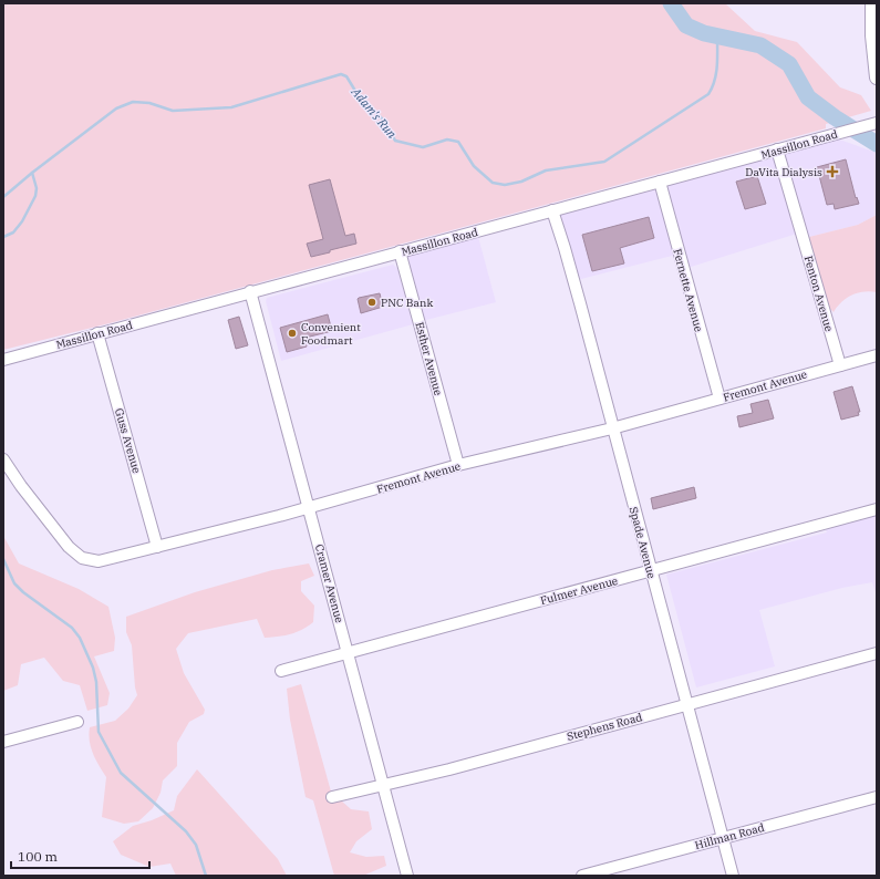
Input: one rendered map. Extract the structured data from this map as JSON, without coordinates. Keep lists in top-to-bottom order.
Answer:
{
  "streets": {
    "street": [
      "Massillon Road",
      "Fernette Avenue",
      "Fenton Avenue",
      "Esther Avenue",
      "Fremont Avenue",
      "Guss Avenue",
      "Spade Avenue",
      "Cramer Avenue",
      "Fulmer Avenue",
      "Stephens Road",
      "Hillman Road"
    ]
  },
  "crossings": [
    ["Massillon Road", "Fernette Avenue"],
    ["Massillon Road", "Fenton Avenue"],
    ["Massillon Road", "Esther Avenue"],
    ["Massillon Road", "Guss Avenue"],
    ["Massillon Road", "Spade Avenue"],
    ["Massillon Road", "Cramer Avenue"],
    ["Fernette Avenue", "Fremont Avenue"],
    ["Fenton Avenue", "Fremont Avenue"],
    ["Esther Avenue", "Fremont Avenue"],
    ["Fremont Avenue", "Guss Avenue"],
    ["Fremont Avenue", "Spade Avenue"],
    ["Fremont Avenue", "Cramer Avenue"],
    ["Spade Avenue", "Fulmer Avenue"],
    ["Spade Avenue", "Stephens Road"],
    ["Spade Avenue", "Hillman Road"],
    ["Cramer Avenue", "Fulmer Avenue"],
    ["Cramer Avenue", "Stephens Road"]
  ],
  "water": ["Adam's Run"],
  "places": {
    "health": ["DaVita Dialysis"],
    "other": ["PNC Bank", "Convenient Foodmart"]
  },
  "scale_bar": "100 m"
}
